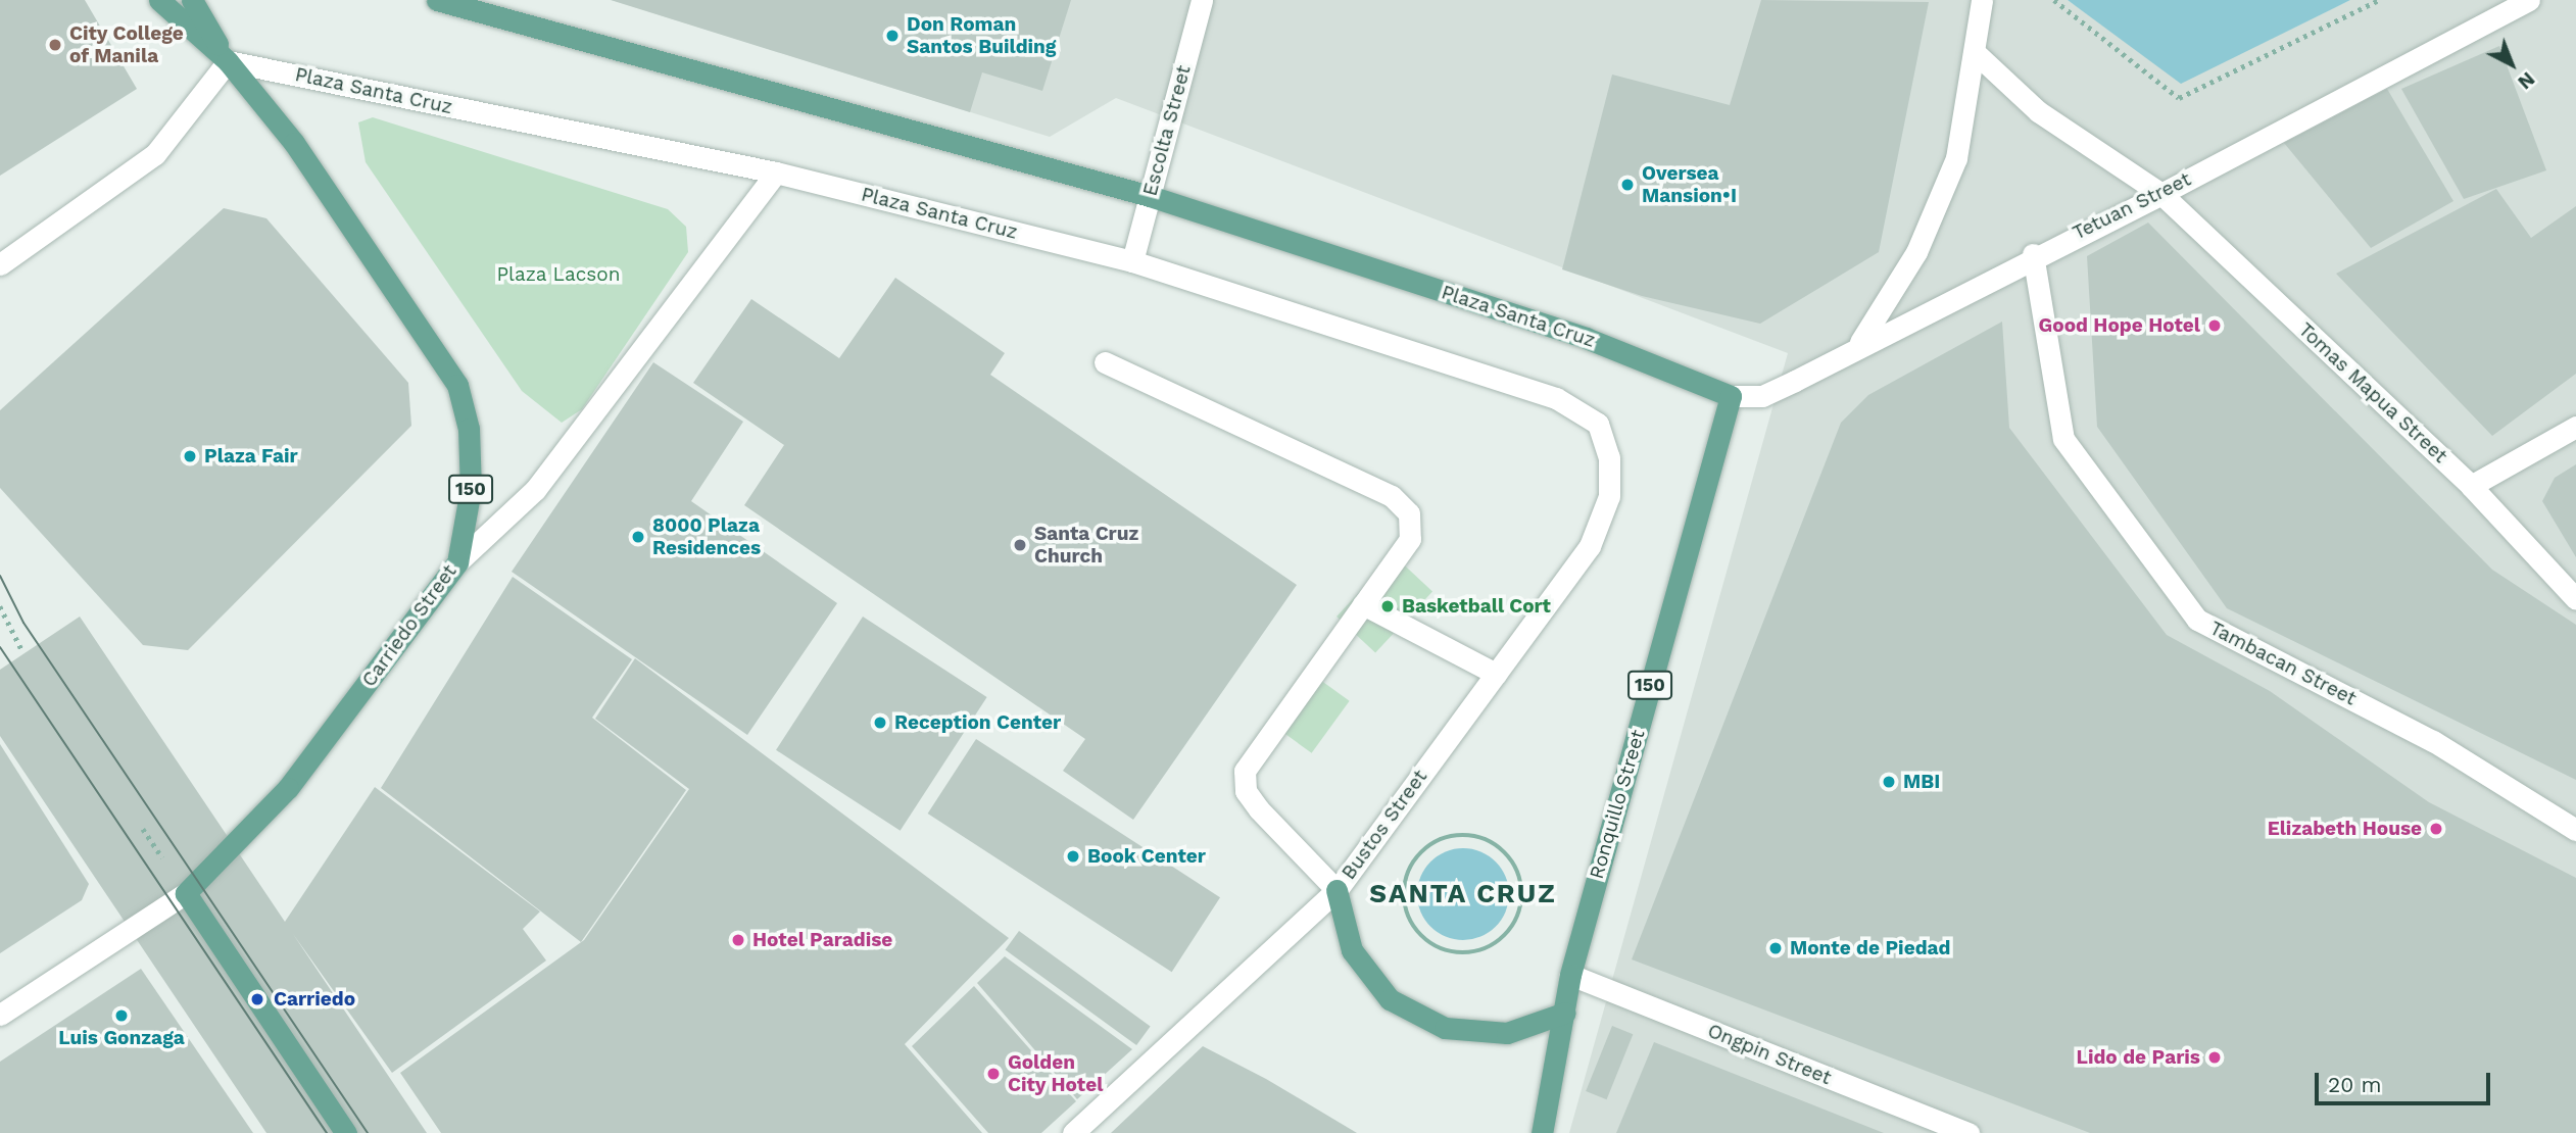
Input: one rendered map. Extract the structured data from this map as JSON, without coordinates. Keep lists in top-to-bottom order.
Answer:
{
  "streets": {
    "main road": [
      "Plaza Santa Cruz",
      "150",
      "Carriedo Street",
      "Ronquillo Street"
    ],
    "street": [
      "Escolta Street",
      "Tetuan Street",
      "Tomas Mapua Street",
      "Tambacan Street",
      "Bustos Street",
      "Ongpin Street"
    ]
  },
  "crossings": [
    ["Plaza Santa Cruz", "Escolta Street"],
    ["Plaza Santa Cruz", "Tetuan Street"],
    ["Plaza Santa Cruz", "150"],
    ["Plaza Santa Cruz", "Carriedo Street"],
    ["Plaza Santa Cruz", "Ronquillo Street"],
    ["Plaza Santa Cruz", "Bustos Street"],
    ["Tetuan Street", "Tomas Mapua Street"],
    ["Tetuan Street", "Tambacan Street"],
    ["Tetuan Street", "Ronquillo Street"],
    ["150", "Carriedo Street"],
    ["Ronquillo Street", "Ongpin Street"]
  ],
  "districts": ["SANTA CRUZ"],
  "parks": ["Plaza Lacson"],
  "places": [
    "Don Roman Santos Building",
    "City College of Manila",
    "Oversea Mansion•I",
    "Good Hope Hotel",
    "Plaza Fair",
    "8000 Plaza Residences",
    "Santa Cruz Church",
    "Basketball Cort",
    "Reception Center",
    "MBI",
    "Elizabeth House",
    "Book Center",
    "Hotel Paradise",
    "Monte de Piedad",
    "Carriedo",
    "Luis Gonzaga",
    "Lido de Paris",
    "Golden City Hotel"
  ],
  "scale_bar": "20 m",
  "north": "bottom right"
}
